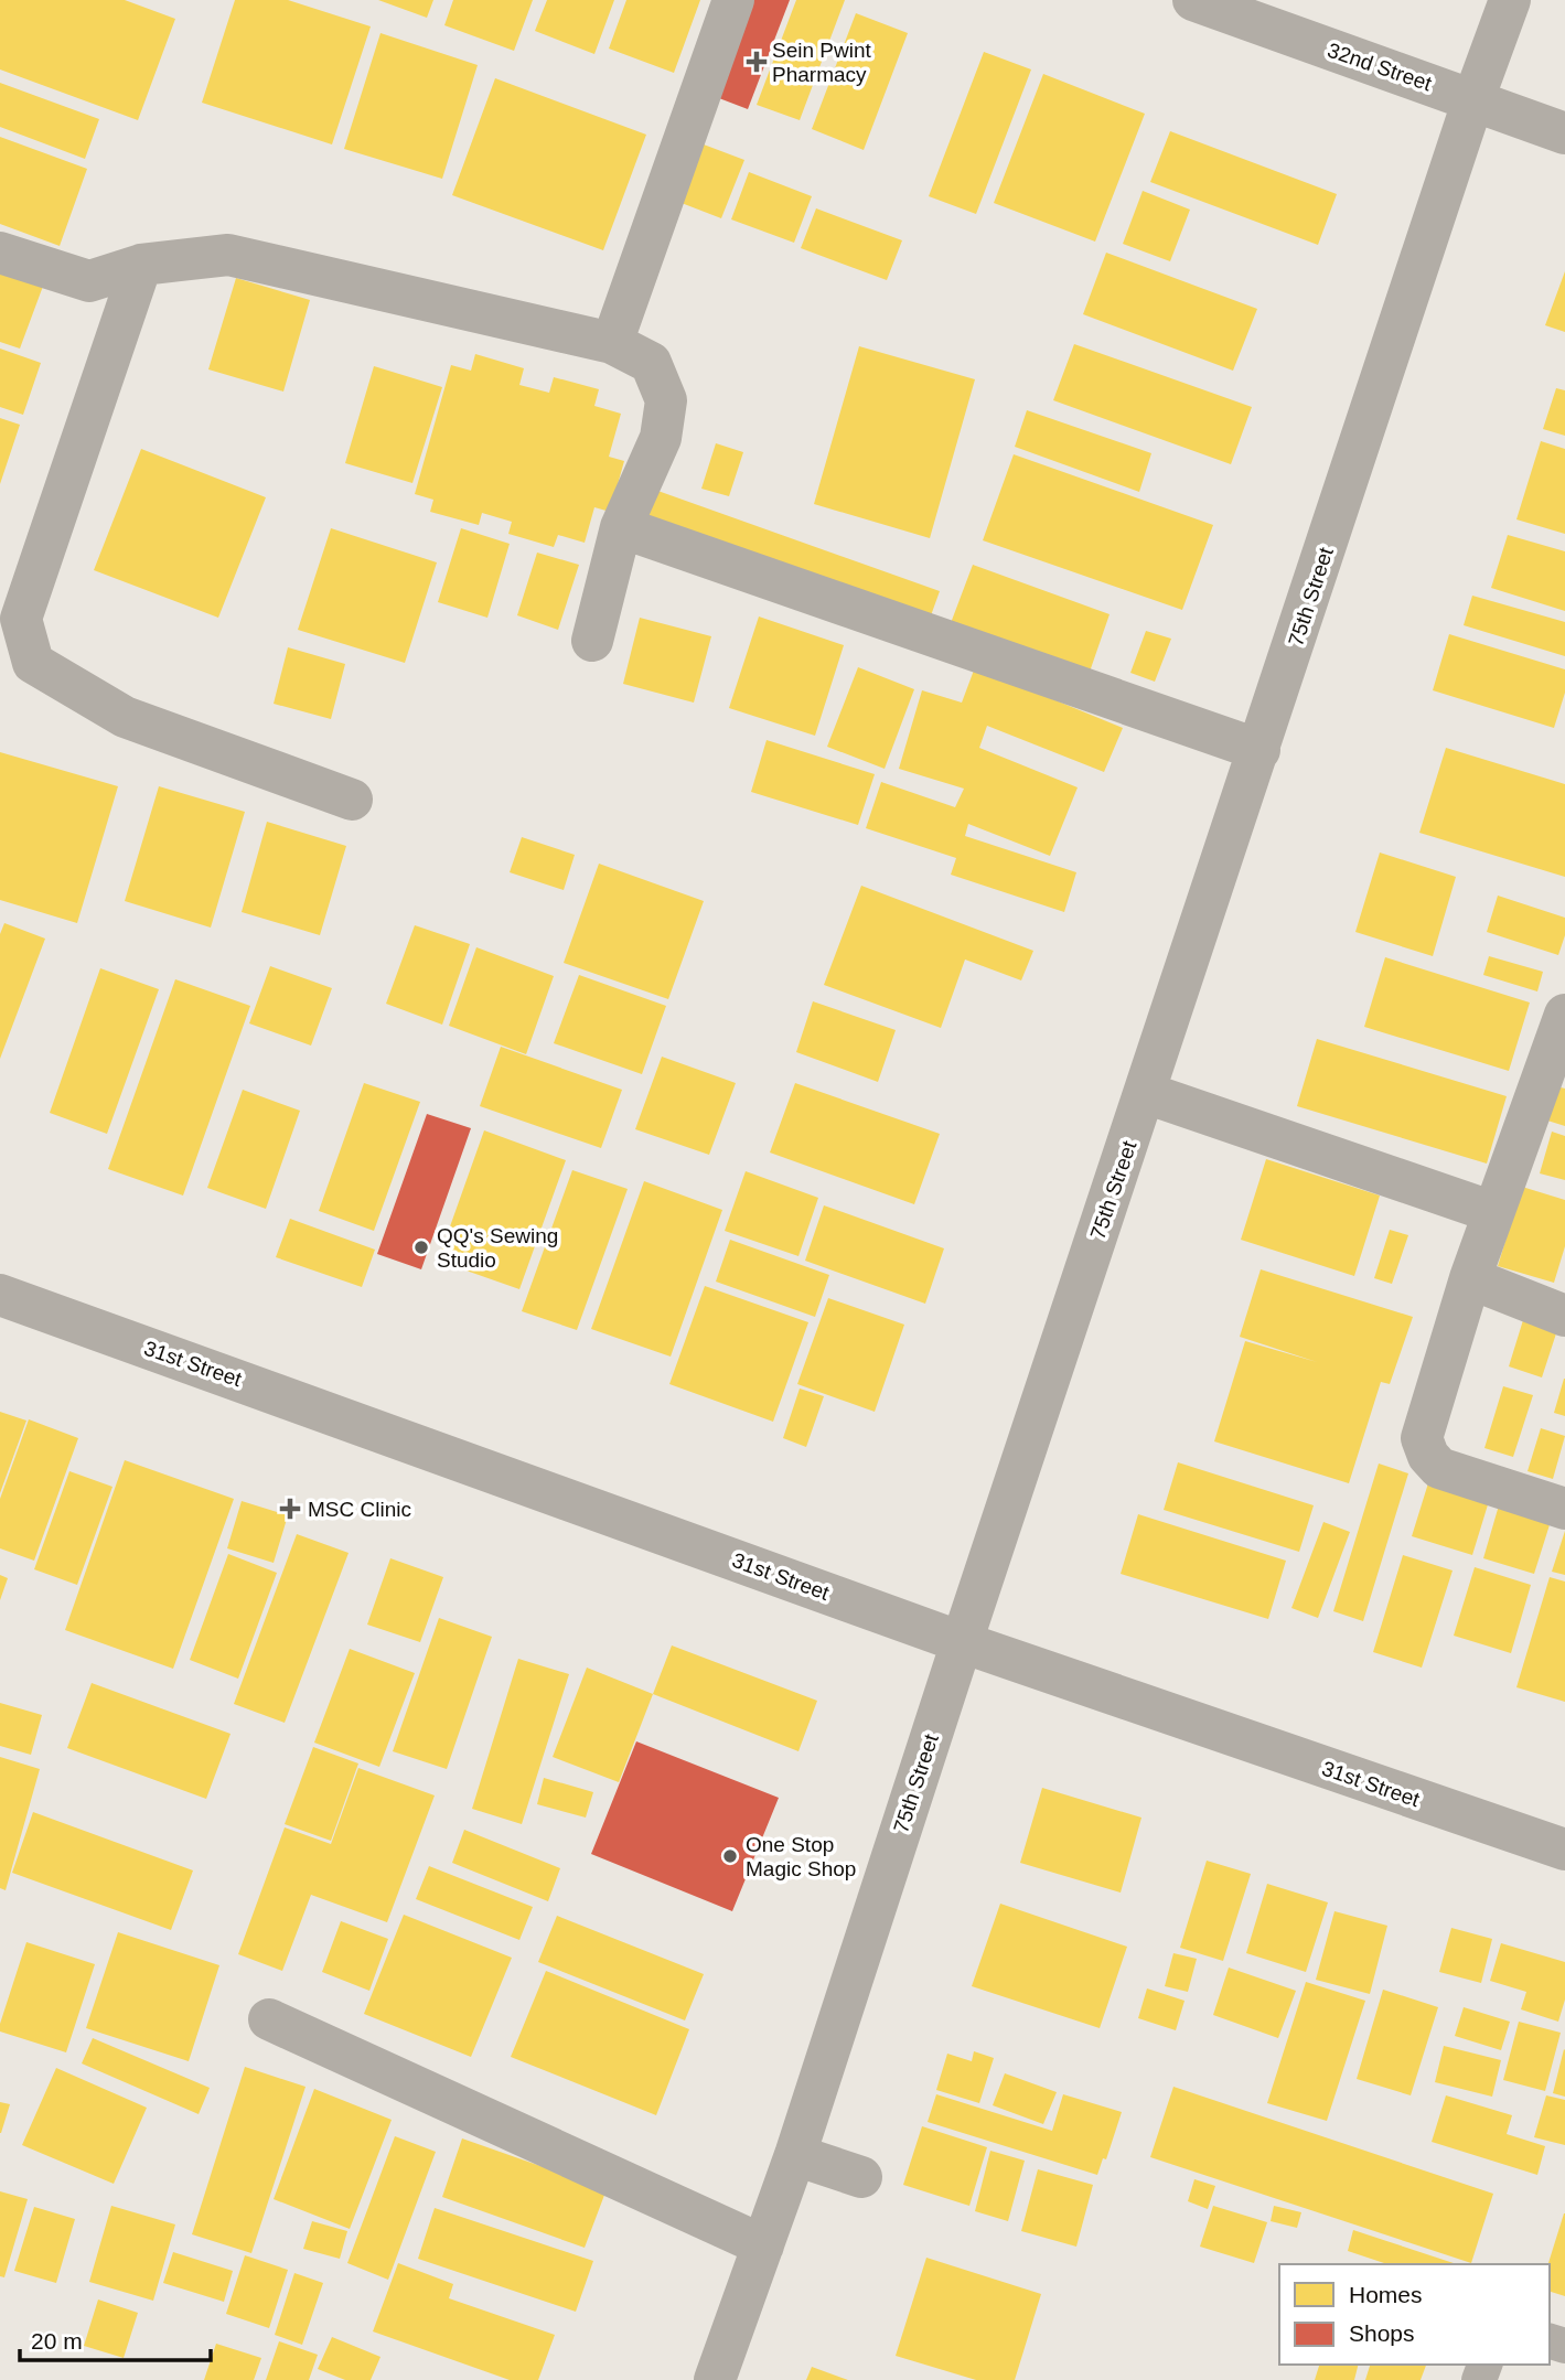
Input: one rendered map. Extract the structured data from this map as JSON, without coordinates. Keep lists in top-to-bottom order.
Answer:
{
  "streets": {
    "street": ["32nd Street", "75th Street", "31st Street"]
  },
  "crossings": [
    ["32nd Street", "75th Street"],
    ["75th Street", "31st Street"]
  ],
  "places": {
    "health": ["Sein Pwint Pharmacy", "MSC Clinic"],
    "other": ["QQ's Sewing Studio", "One Stop Magic Shop"]
  },
  "legend": ["Homes", "Shops"],
  "scale_bar": "20 m"
}
